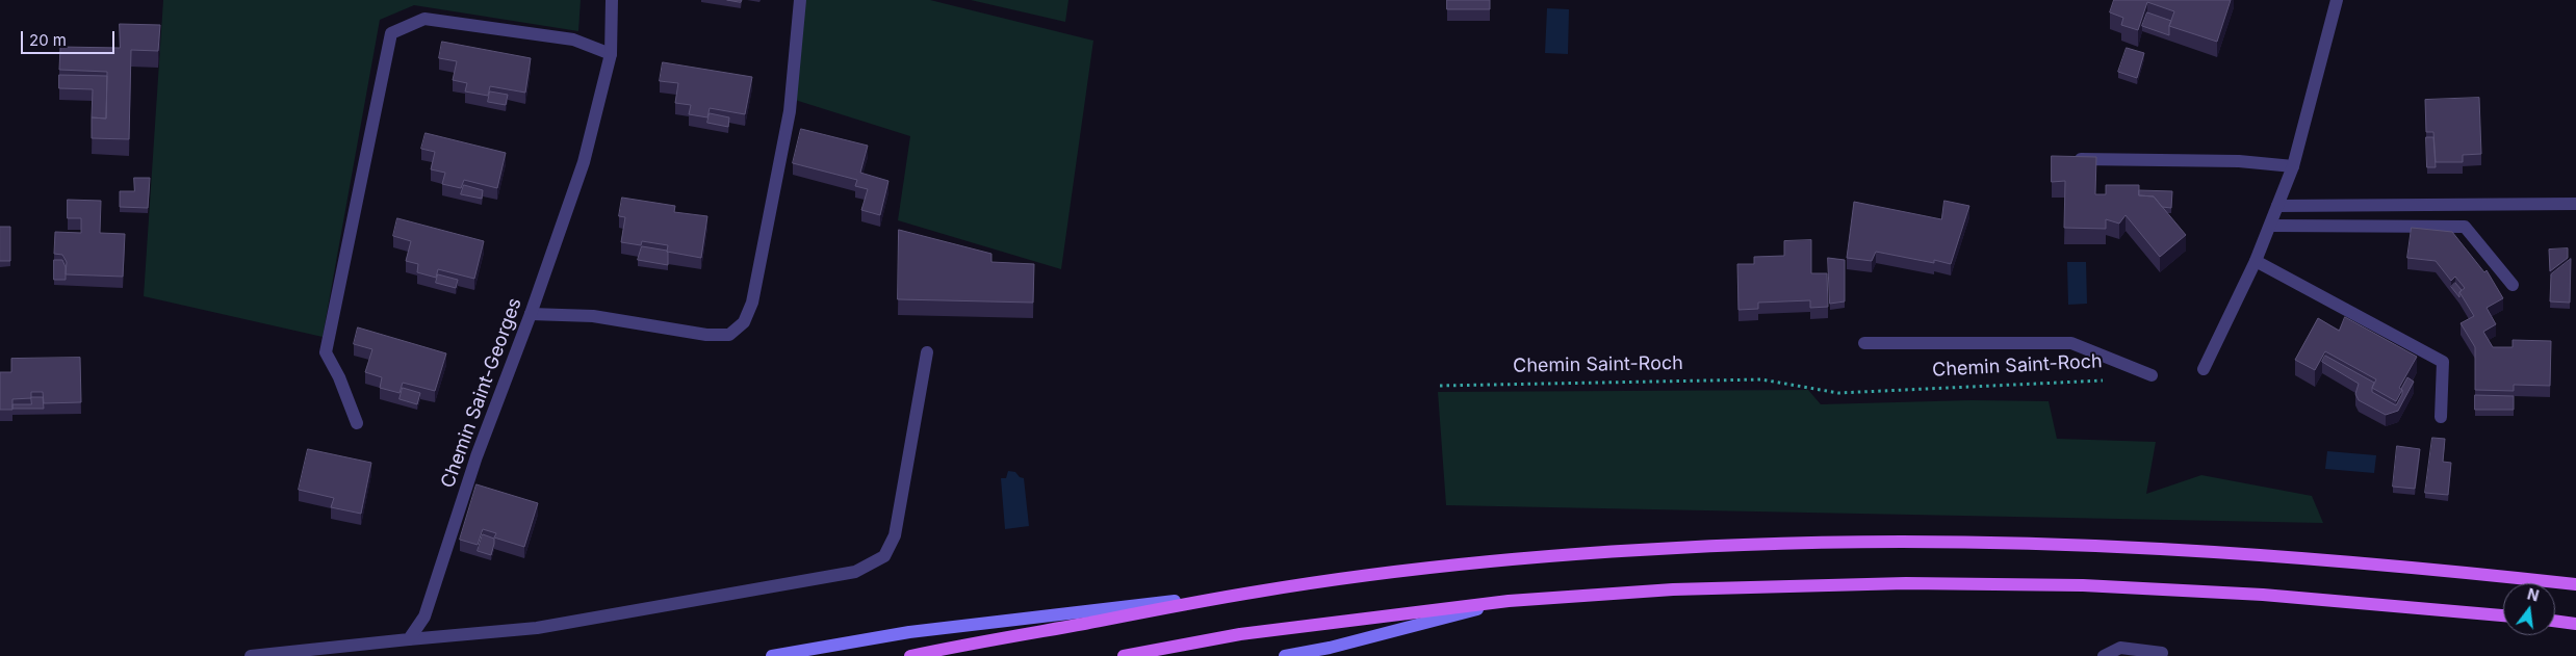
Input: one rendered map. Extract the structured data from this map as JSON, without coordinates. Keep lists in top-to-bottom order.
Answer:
{
  "streets": {
    "street": ["Chemin Saint-Georges"],
    "path": ["Chemin Saint-Roch"]
  },
  "scale_bar": "20 m",
  "north": "top"
}
